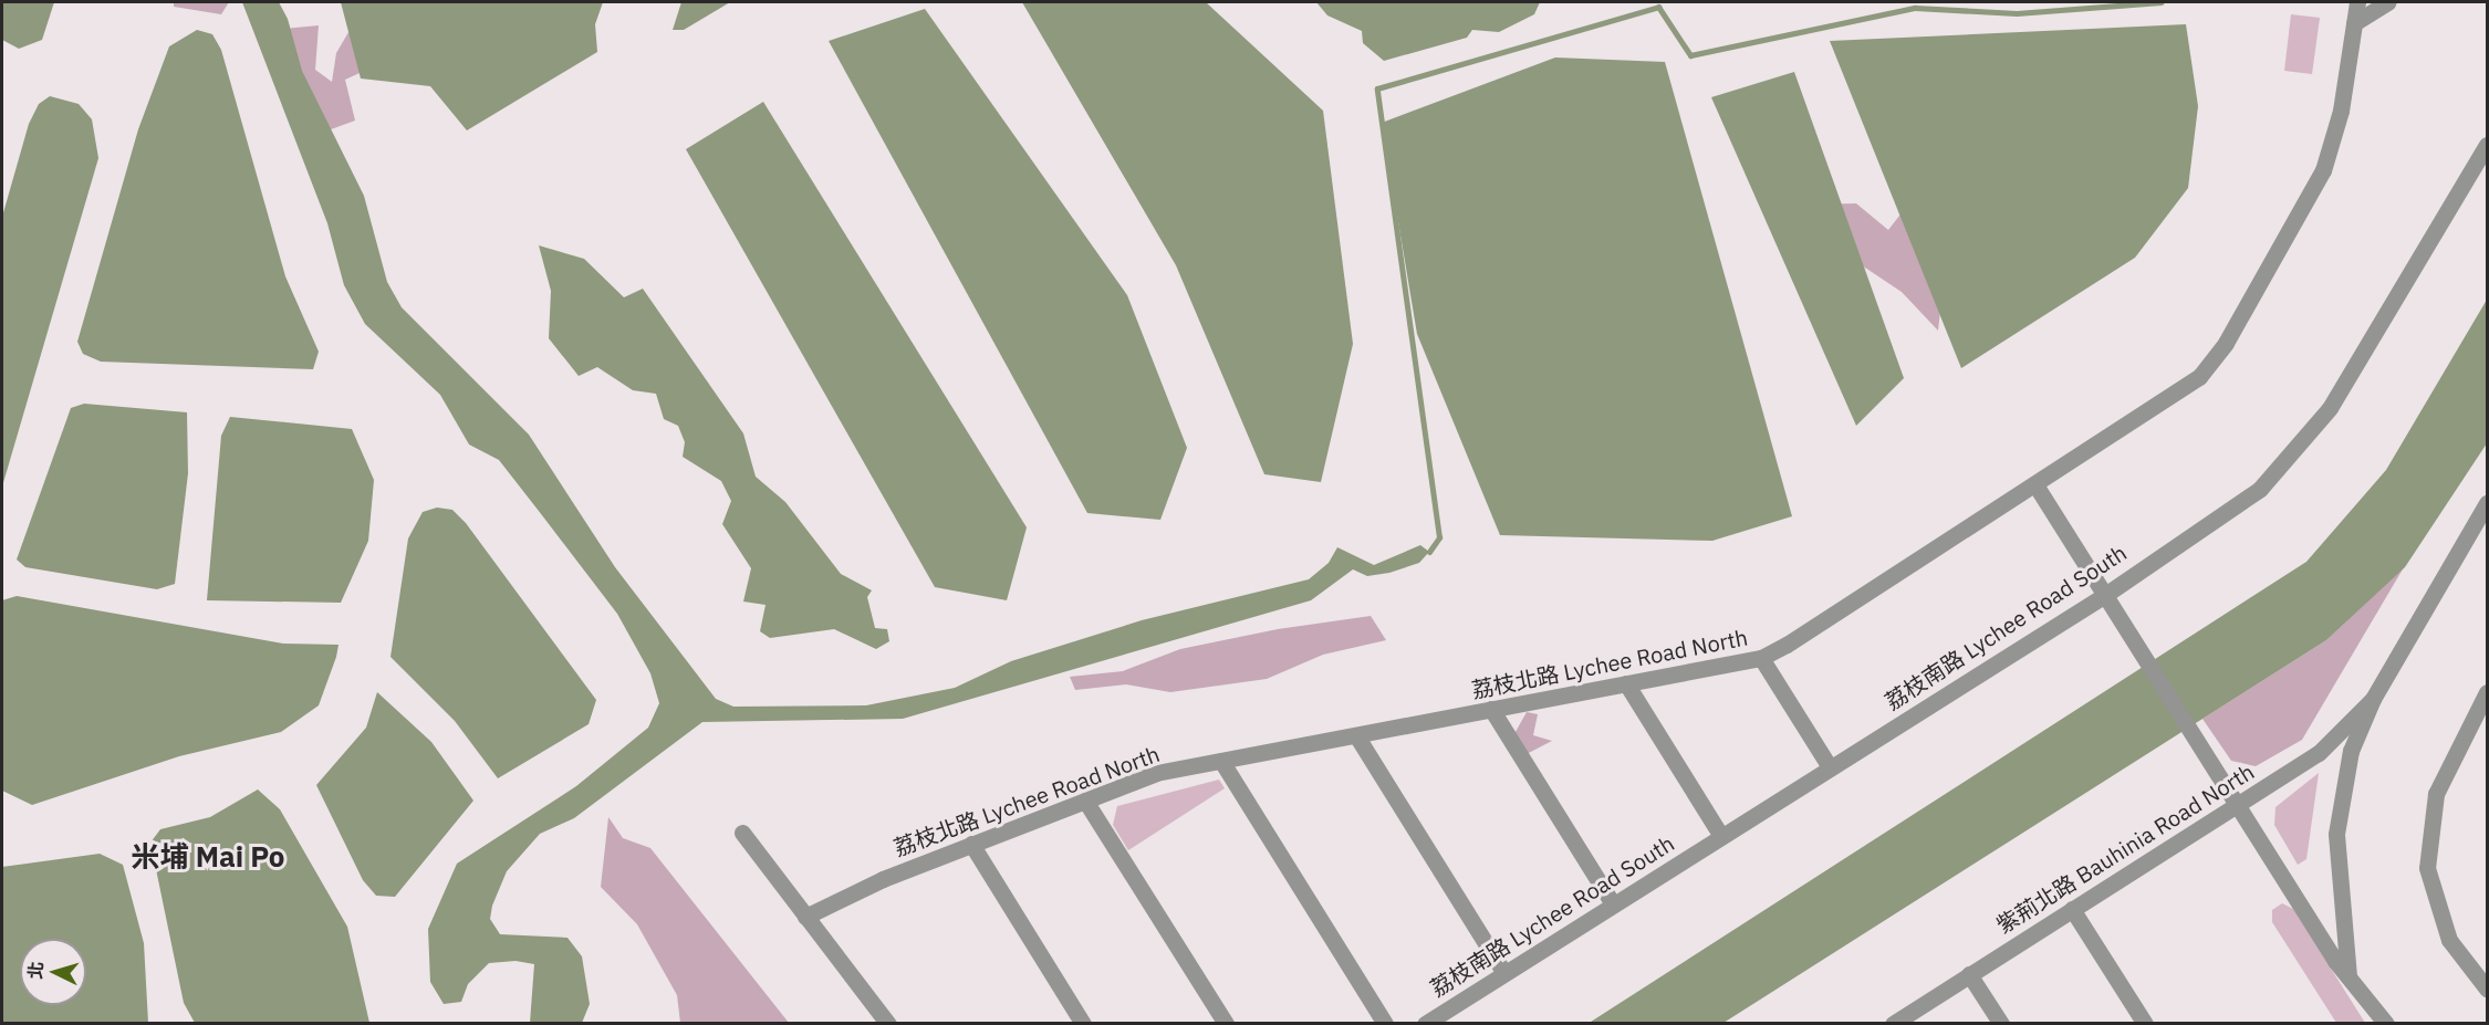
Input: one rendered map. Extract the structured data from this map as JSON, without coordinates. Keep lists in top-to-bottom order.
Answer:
{
  "streets": {
    "street": ["荔枝南路 Lychee Road South", "荔枝北路 Lychee Road North", "紫荊北路 Bauhinia Road North"]
  },
  "districts": ["米埔 Mai Po"],
  "north": "left"
}
